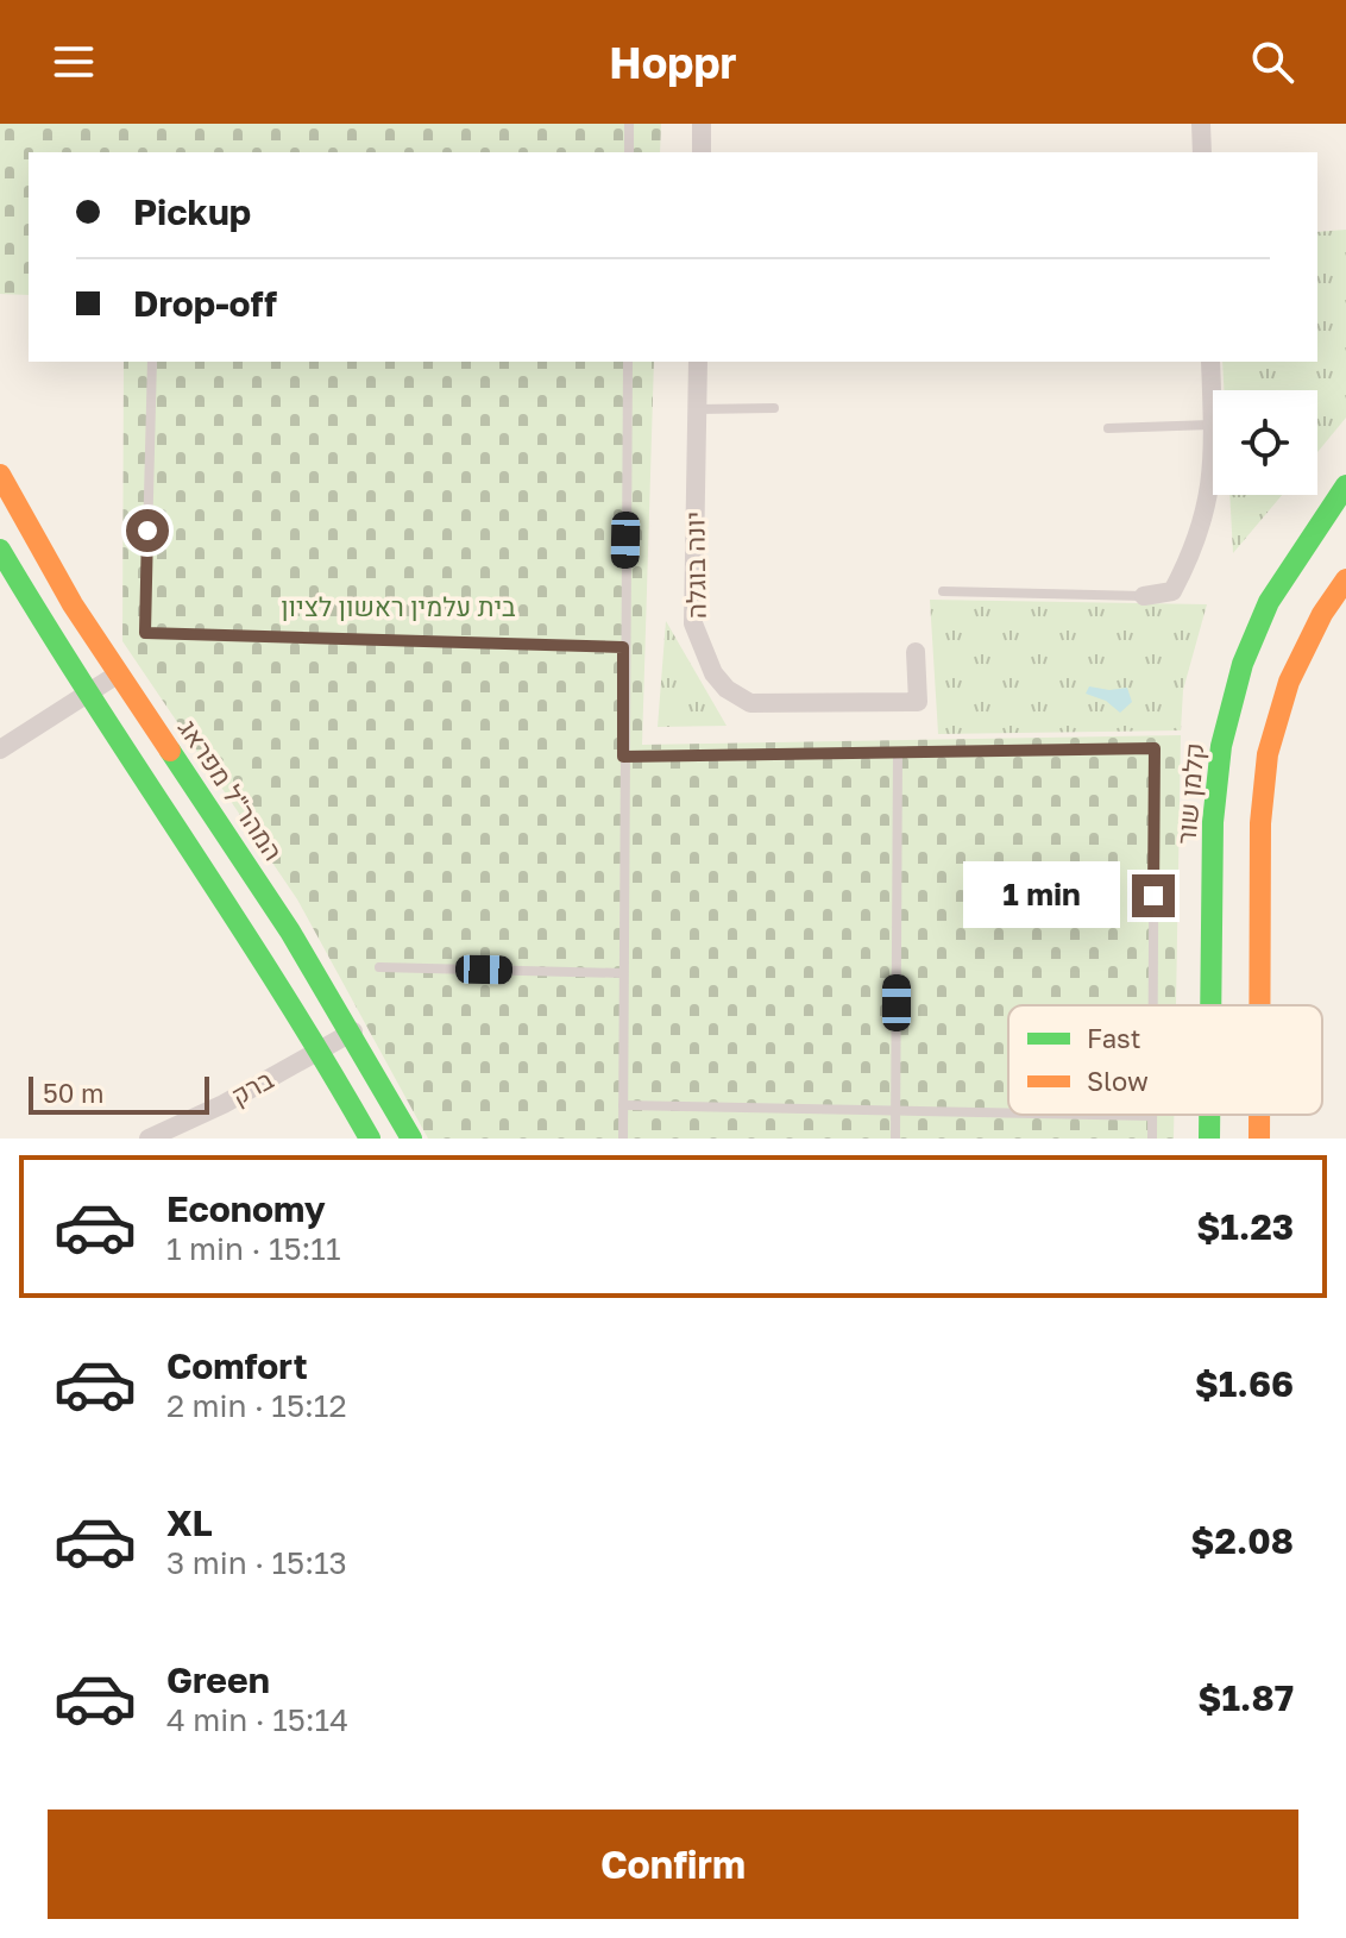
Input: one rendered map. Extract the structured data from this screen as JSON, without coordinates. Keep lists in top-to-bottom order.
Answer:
{
  "streets": {
    "street": [
      "יונה בוגלה",
      "המהר\"ל מפראג",
      "קלמן שור",
      "ברק"
    ]
  },
  "crossings": [
    ["המהר\"ל מפראג", "ברק"]
  ],
  "parks": ["בית עלמין ראשון לציון"],
  "legend": ["Fast", "Slow"],
  "scale_bar": "50 m",
  "page": {
    "header": "Hoppr",
    "banner": ["Pickup", "Drop-off"],
    "bubble": "1 min",
    "scale": "50 m",
    "list": [
      {
        "name": "Economy",
        "note": "1 min · 15:11",
        "value": "$1.23"
      },
      {
        "name": "Comfort",
        "note": "2 min · 15:12",
        "value": "$1.66"
      },
      {
        "name": "XL",
        "note": "3 min · 15:13",
        "value": "$2.08"
      },
      {
        "name": "Green",
        "note": "4 min · 15:14",
        "value": "$1.87"
      }
    ],
    "buttons": "Confirm"
  }
}
